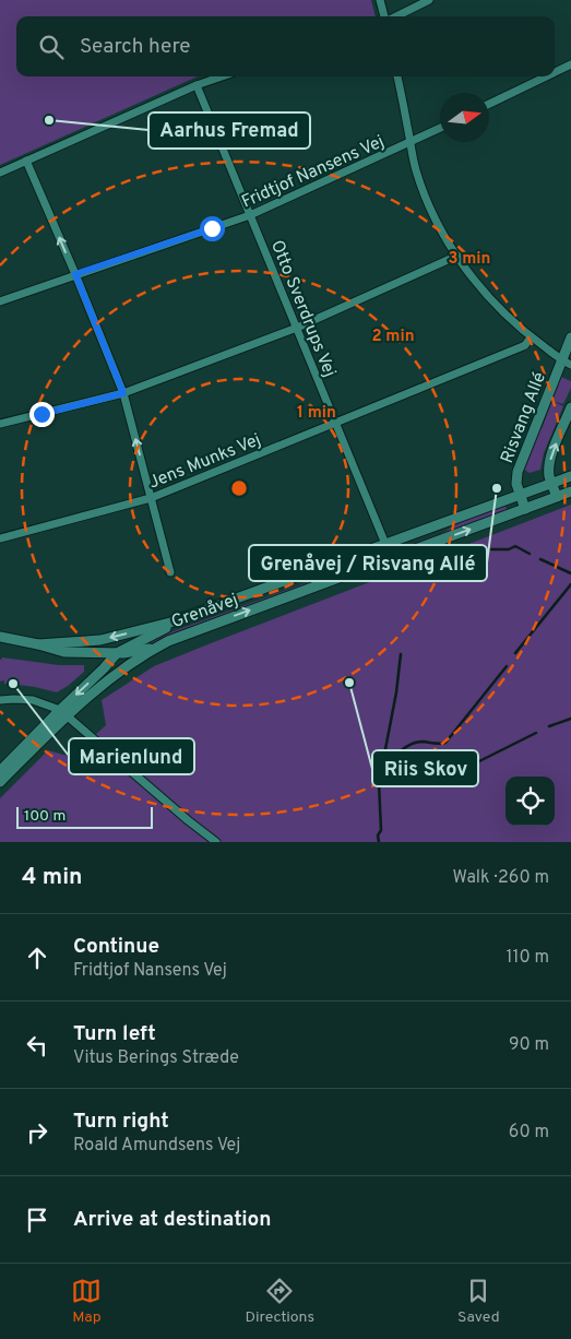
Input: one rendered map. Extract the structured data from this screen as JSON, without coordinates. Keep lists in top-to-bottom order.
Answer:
{
  "streets": {
    "street": [
      "Fridtjof Nansens Vej",
      "Otto Sverdrups Vej",
      "Risvang Allé",
      "Jens Munks Vej",
      "Grenåvej"
    ]
  },
  "crossings": [
    ["Fridtjof Nansens Vej", "Otto Sverdrups Vej"],
    ["Otto Sverdrups Vej", "Jens Munks Vej"],
    ["Otto Sverdrups Vej", "Grenåvej"],
    ["Risvang Allé", "Grenåvej"]
  ],
  "places": [
    "Aarhus Fremad",
    "Grenåvej / Risvang Allé",
    "Riis Skov",
    "Marienlund"
  ],
  "scale_bar": "100 m",
  "north": "right",
  "page": {
    "search": "Search here",
    "scale": "100 m",
    "heading": ["4 min", "Walk · 260 m"],
    "list": [
      ["Continue", "Fridtjof Nansens Vej", "110 m"],
      ["Turn left", "Vitus Berings Stræde", "90 m"],
      ["Turn right", "Roald Amundsens Vej", "60 m"],
      "Arrive at destination"
    ],
    "nav": ["Map", "Directions", "Saved"]
  },
  "rings": ["3 min", "2 min", "1 min"]
}
